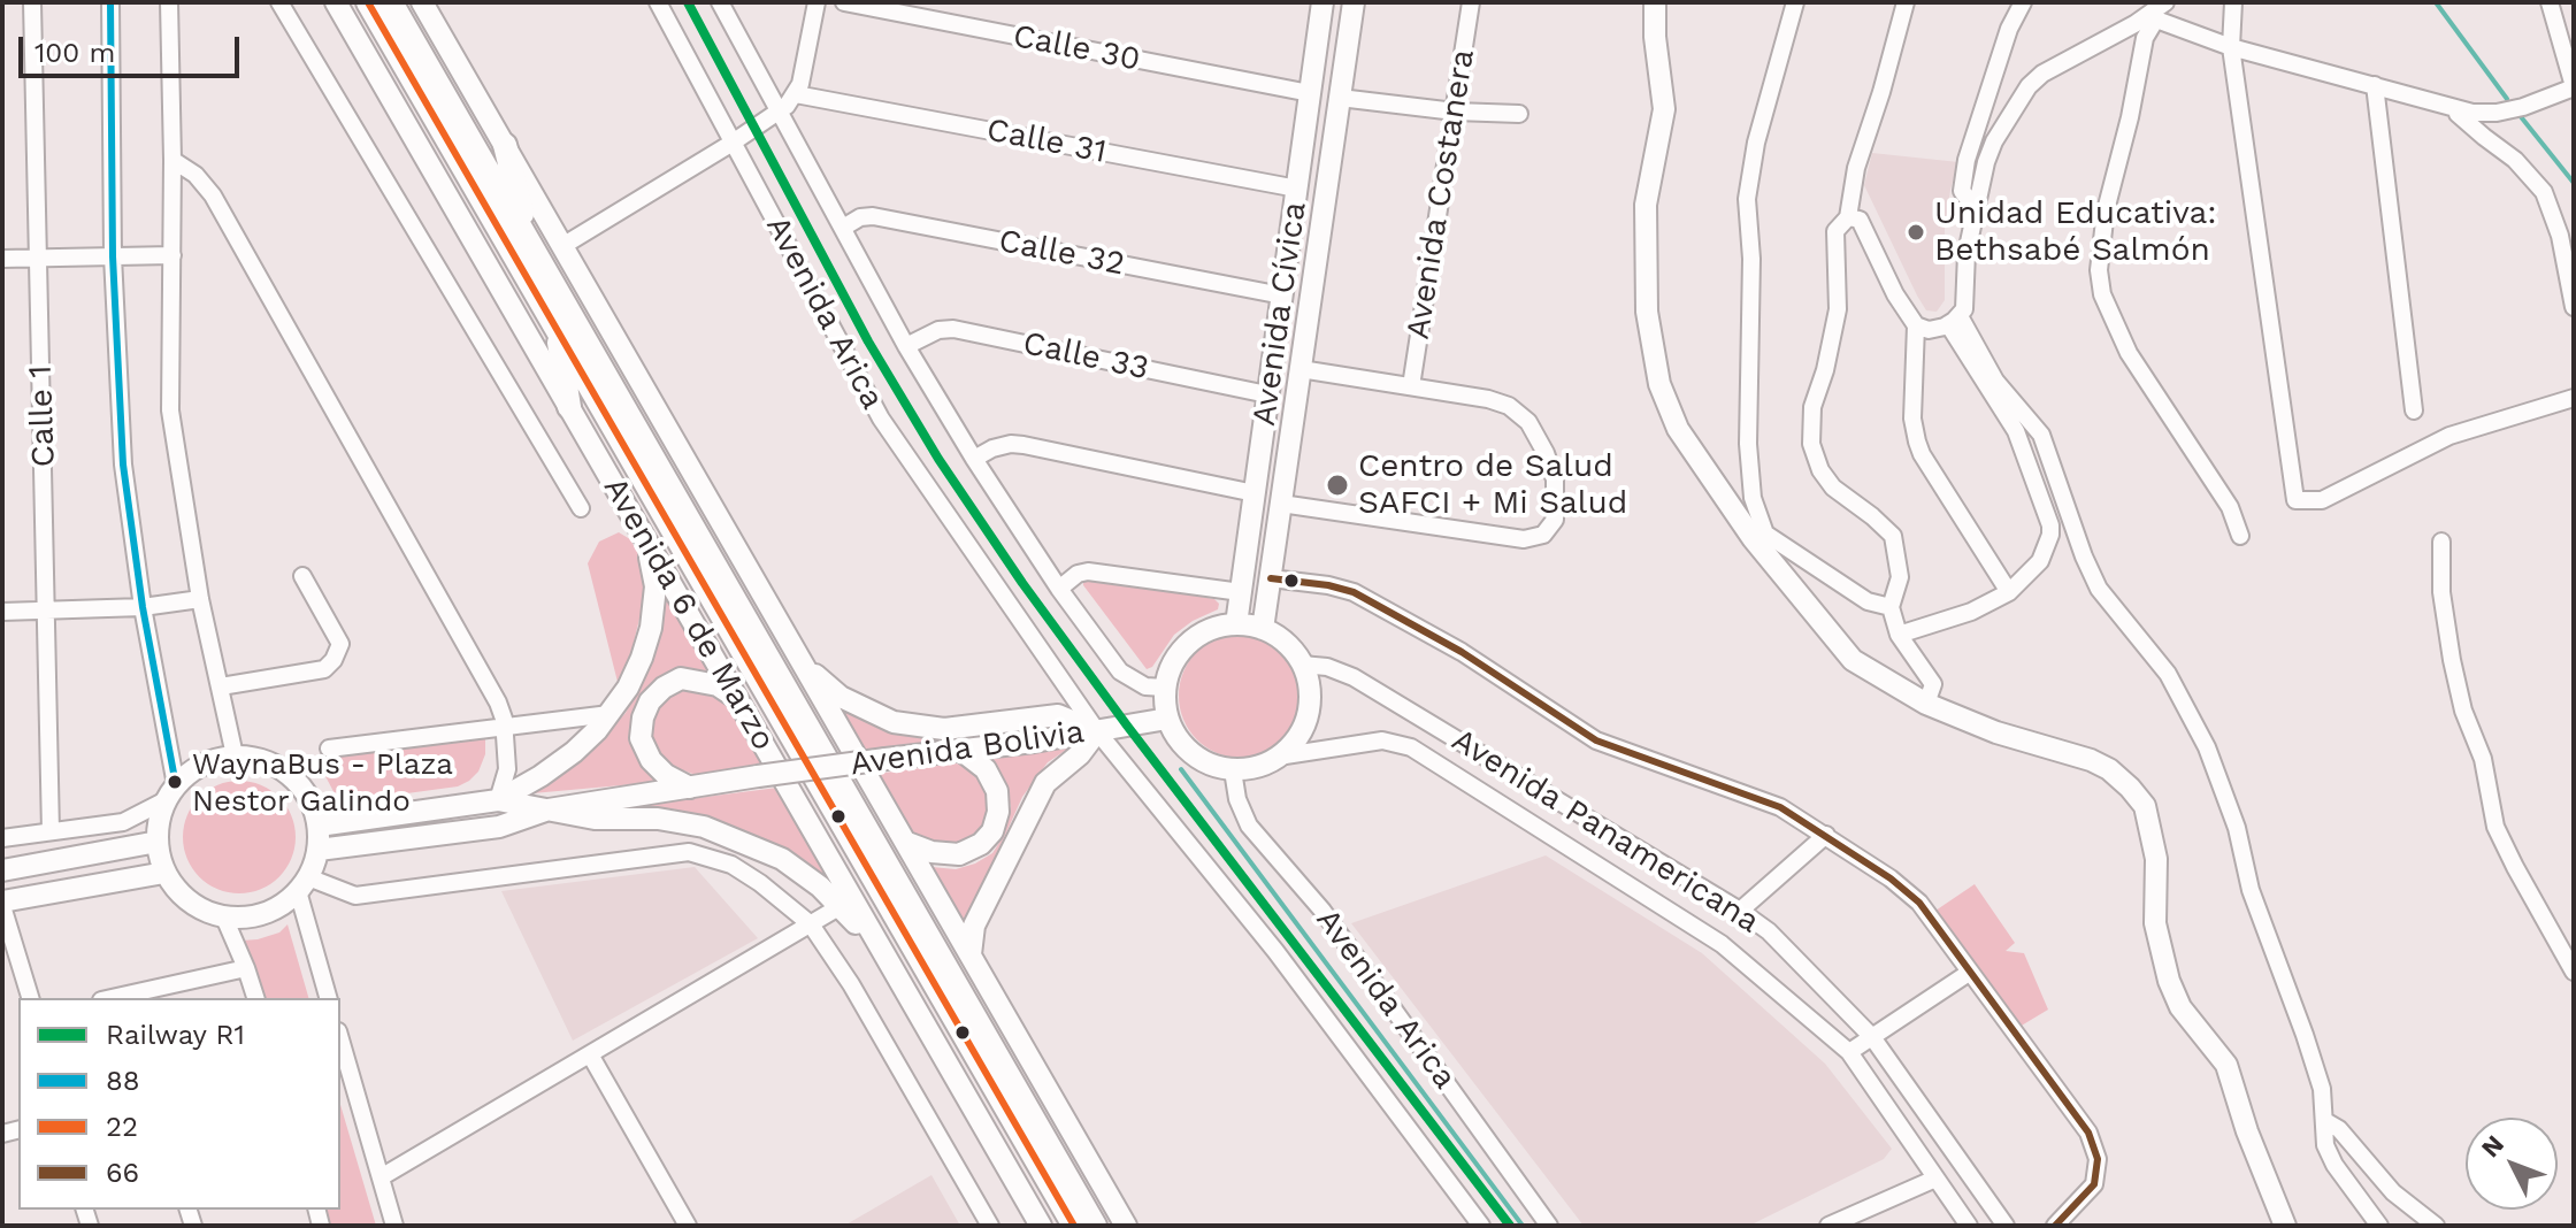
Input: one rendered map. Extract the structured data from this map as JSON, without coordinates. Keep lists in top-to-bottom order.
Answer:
{
  "streets": {
    "highway": ["Avenida 6 de Marzo"],
    "main road": ["Avenida Cívica", "Avenida Bolivia"],
    "street": [
      "Calle 30",
      "Calle 31",
      "Avenida Costanera",
      "Calle 32",
      "Avenida Arica",
      "Calle 33",
      "Calle 1",
      "Avenida Panamericana"
    ]
  },
  "crossings": [
    ["Calle 30", "Avenida Cívica"],
    ["Calle 31", "Avenida Cívica"],
    ["Calle 32", "Avenida Arica"],
    ["Calle 32", "Avenida Cívica"],
    ["Avenida Arica", "Avenida Cívica"],
    ["Avenida Arica", "Calle 33"],
    ["Avenida Arica", "Avenida Bolivia"],
    ["Avenida Arica", "Avenida Panamericana"],
    ["Avenida Cívica", "Calle 33"],
    ["Avenida Cívica", "Avenida Bolivia"],
    ["Avenida Cívica", "Avenida Panamericana"],
    ["Avenida Bolivia", "Avenida Panamericana"]
  ],
  "places": ["Unidad Educativa: Bethsabé Salmón", "Centro de Salud SAFCI + Mi Salud", "WaynaBus - Plaza Nestor Galindo"],
  "lines": [
    "rail line R1",
    "transit line 88",
    "transit line 22",
    "transit line 66"
  ],
  "legend": [
    "Railway R1",
    "88",
    "22",
    "66"
  ],
  "scale_bar": "100 m",
  "north": "top left"
}
